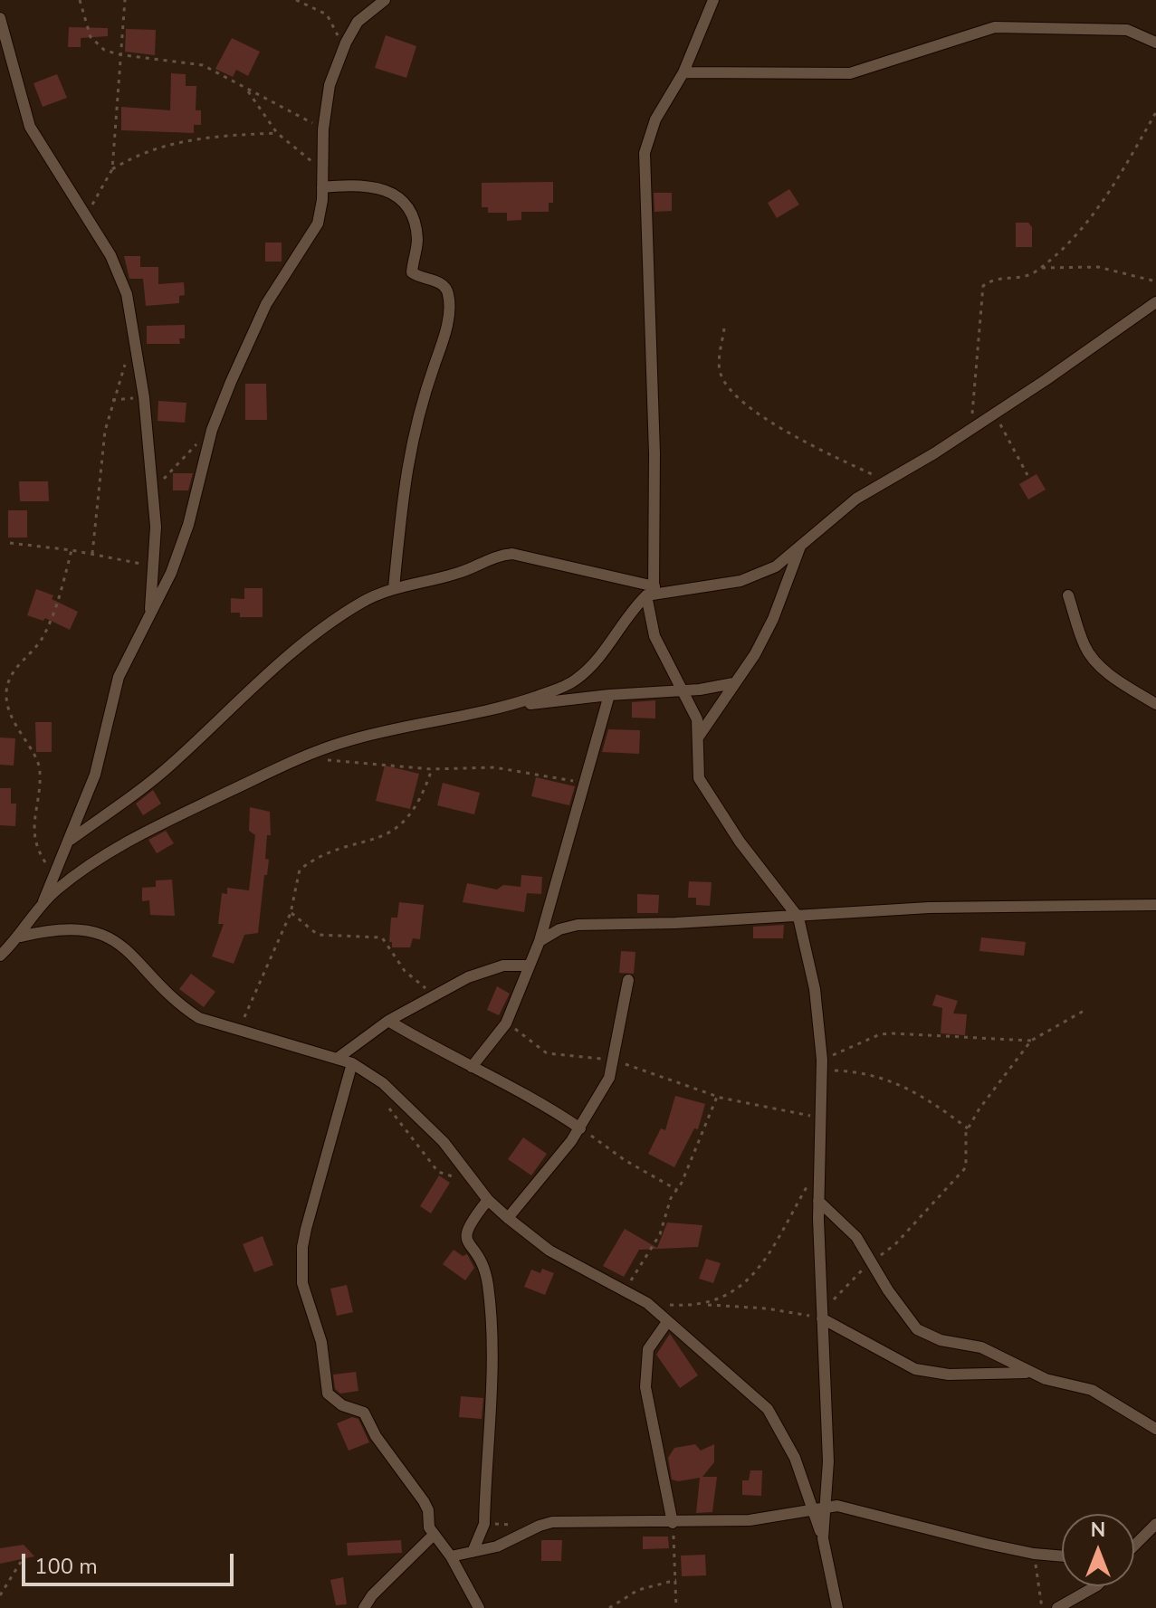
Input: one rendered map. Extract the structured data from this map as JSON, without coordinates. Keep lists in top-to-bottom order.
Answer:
{
  "scale_bar": "100 m",
  "north": "top"
}
